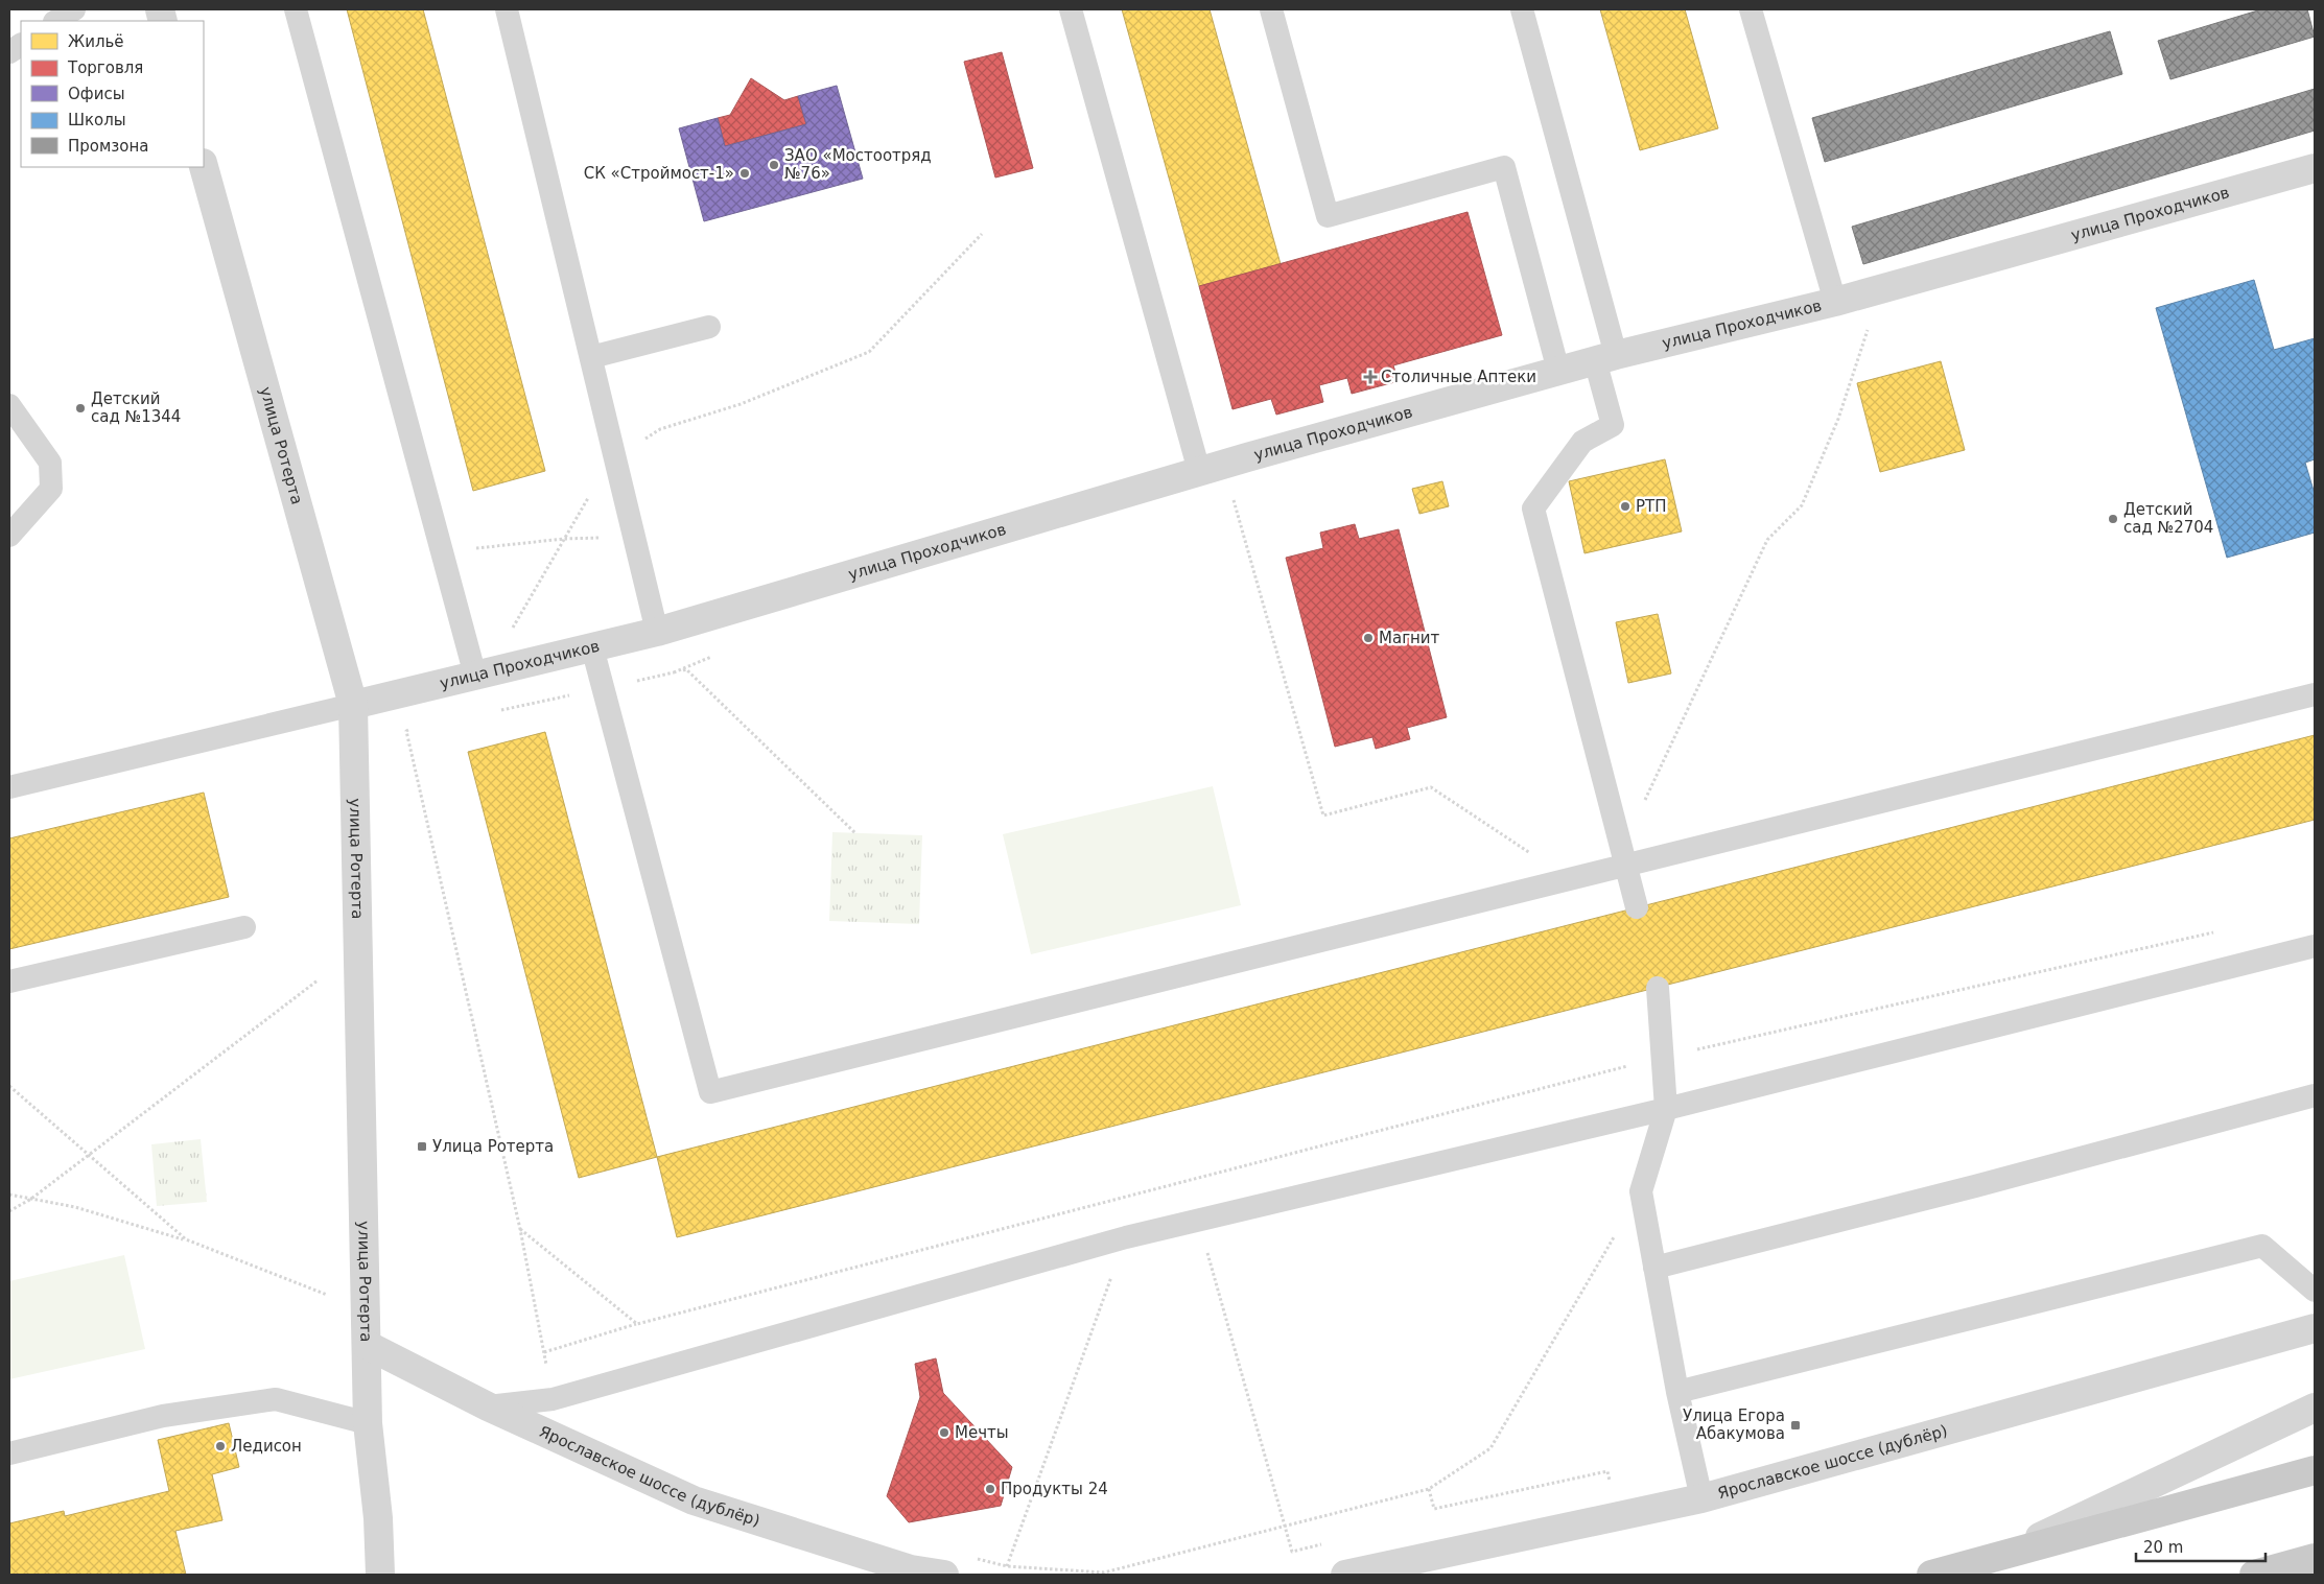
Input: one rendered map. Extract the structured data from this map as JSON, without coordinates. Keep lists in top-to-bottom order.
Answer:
{
  "streets": {
    "street": ["улица Проходчиков", "улица Ротерта", "Ярославское шоссе (дублёр)"]
  },
  "crossings": [
    ["улица Проходчиков", "улица Ротерта"],
    ["улица Ротерта", "Ярославское шоссе (дублёр)"]
  ],
  "places": {
    "other": [
      "ЗАО «Мостоотряд №76»",
      "СК «Строймост-1»",
      "Детский сад №1344",
      "РТП",
      "Детский сад №2704",
      "Магнит",
      "Мечты",
      "Ледисон",
      "Продукты 24"
    ],
    "health": ["Столичные Аптеки"],
    "transit": ["Улица Ротерта", "Улица Егора Абакумова"]
  },
  "legend": [
    "Жильё",
    "Торговля",
    "Офисы",
    "Школы",
    "Промзона"
  ],
  "scale_bar": "20 m"
}
